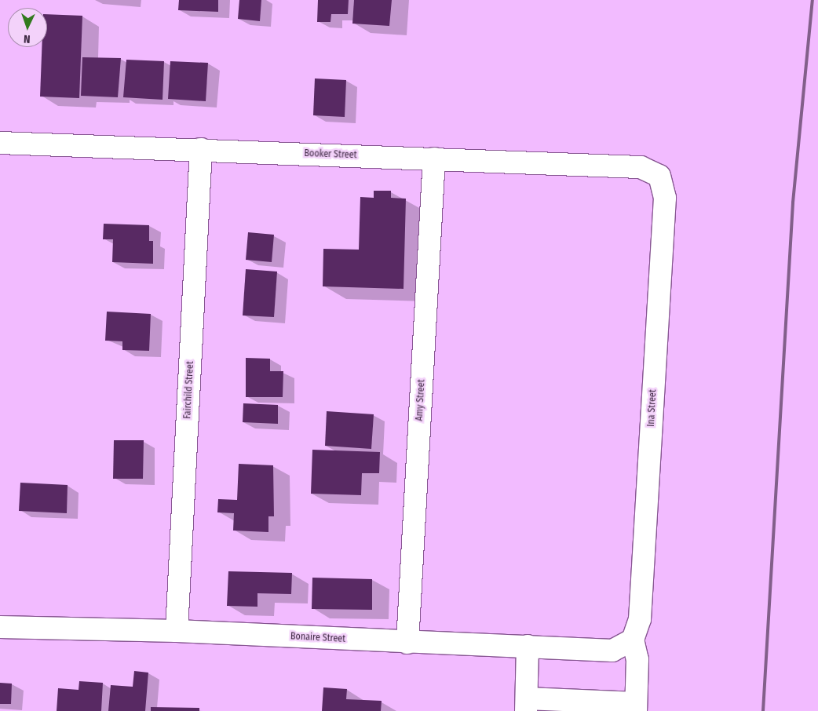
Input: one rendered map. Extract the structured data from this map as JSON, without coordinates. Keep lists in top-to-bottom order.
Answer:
{
  "streets": {
    "street": [
      "Booker Street",
      "Fairchild Street",
      "Amy Street",
      "Ina Street",
      "Bonaire Street"
    ]
  },
  "crossings": [
    ["Booker Street", "Fairchild Street"],
    ["Booker Street", "Amy Street"],
    ["Booker Street", "Ina Street"],
    ["Fairchild Street", "Bonaire Street"],
    ["Amy Street", "Bonaire Street"],
    ["Ina Street", "Bonaire Street"]
  ],
  "north": "bottom"
}
